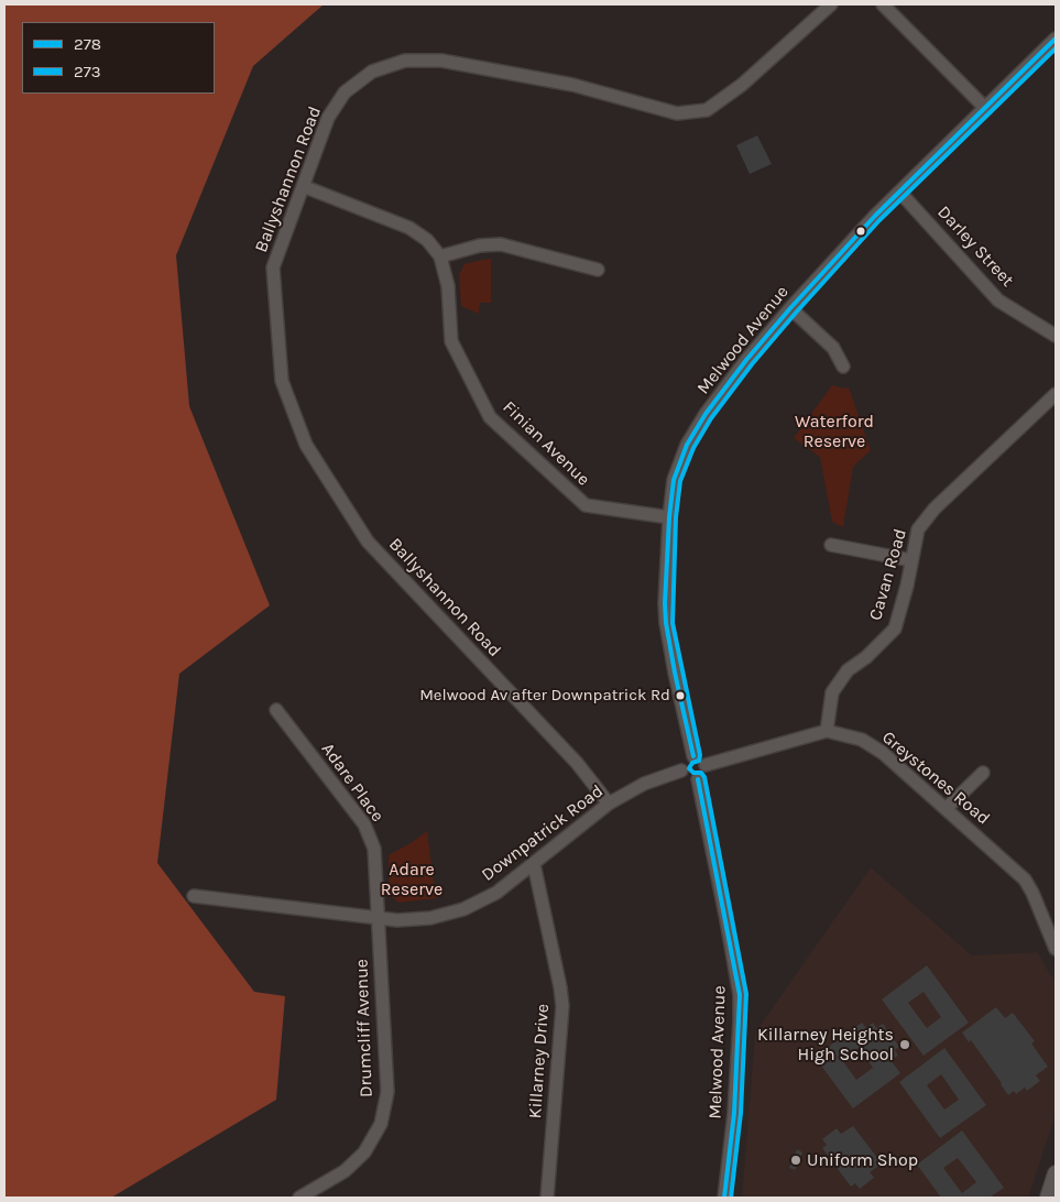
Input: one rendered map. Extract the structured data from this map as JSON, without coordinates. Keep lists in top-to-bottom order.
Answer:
{
  "streets": {
    "street": [
      "Ballyshannon Road",
      "Darley Street",
      "Melwood Avenue",
      "Finian Avenue",
      "Cavan Road",
      "Greystones Road",
      "Adare Place",
      "Downpatrick Road",
      "Drumcliff Avenue",
      "Killarney Drive"
    ]
  },
  "crossings": [
    ["Ballyshannon Road", "Finian Avenue"],
    ["Ballyshannon Road", "Downpatrick Road"],
    ["Darley Street", "Melwood Avenue"],
    ["Melwood Avenue", "Finian Avenue"],
    ["Melwood Avenue", "Greystones Road"],
    ["Melwood Avenue", "Downpatrick Road"],
    ["Cavan Road", "Greystones Road"],
    ["Greystones Road", "Downpatrick Road"],
    ["Adare Place", "Downpatrick Road"],
    ["Adare Place", "Drumcliff Avenue"],
    ["Downpatrick Road", "Drumcliff Avenue"],
    ["Downpatrick Road", "Killarney Drive"]
  ],
  "parks": ["Waterford Reserve", "Adare Reserve"],
  "places": ["Melwood Av after Downpatrick Rd", "Killarney Heights High School", "Uniform Shop"],
  "lines": ["transit line 278", "transit line 273"],
  "legend": ["278", "273"]
}
